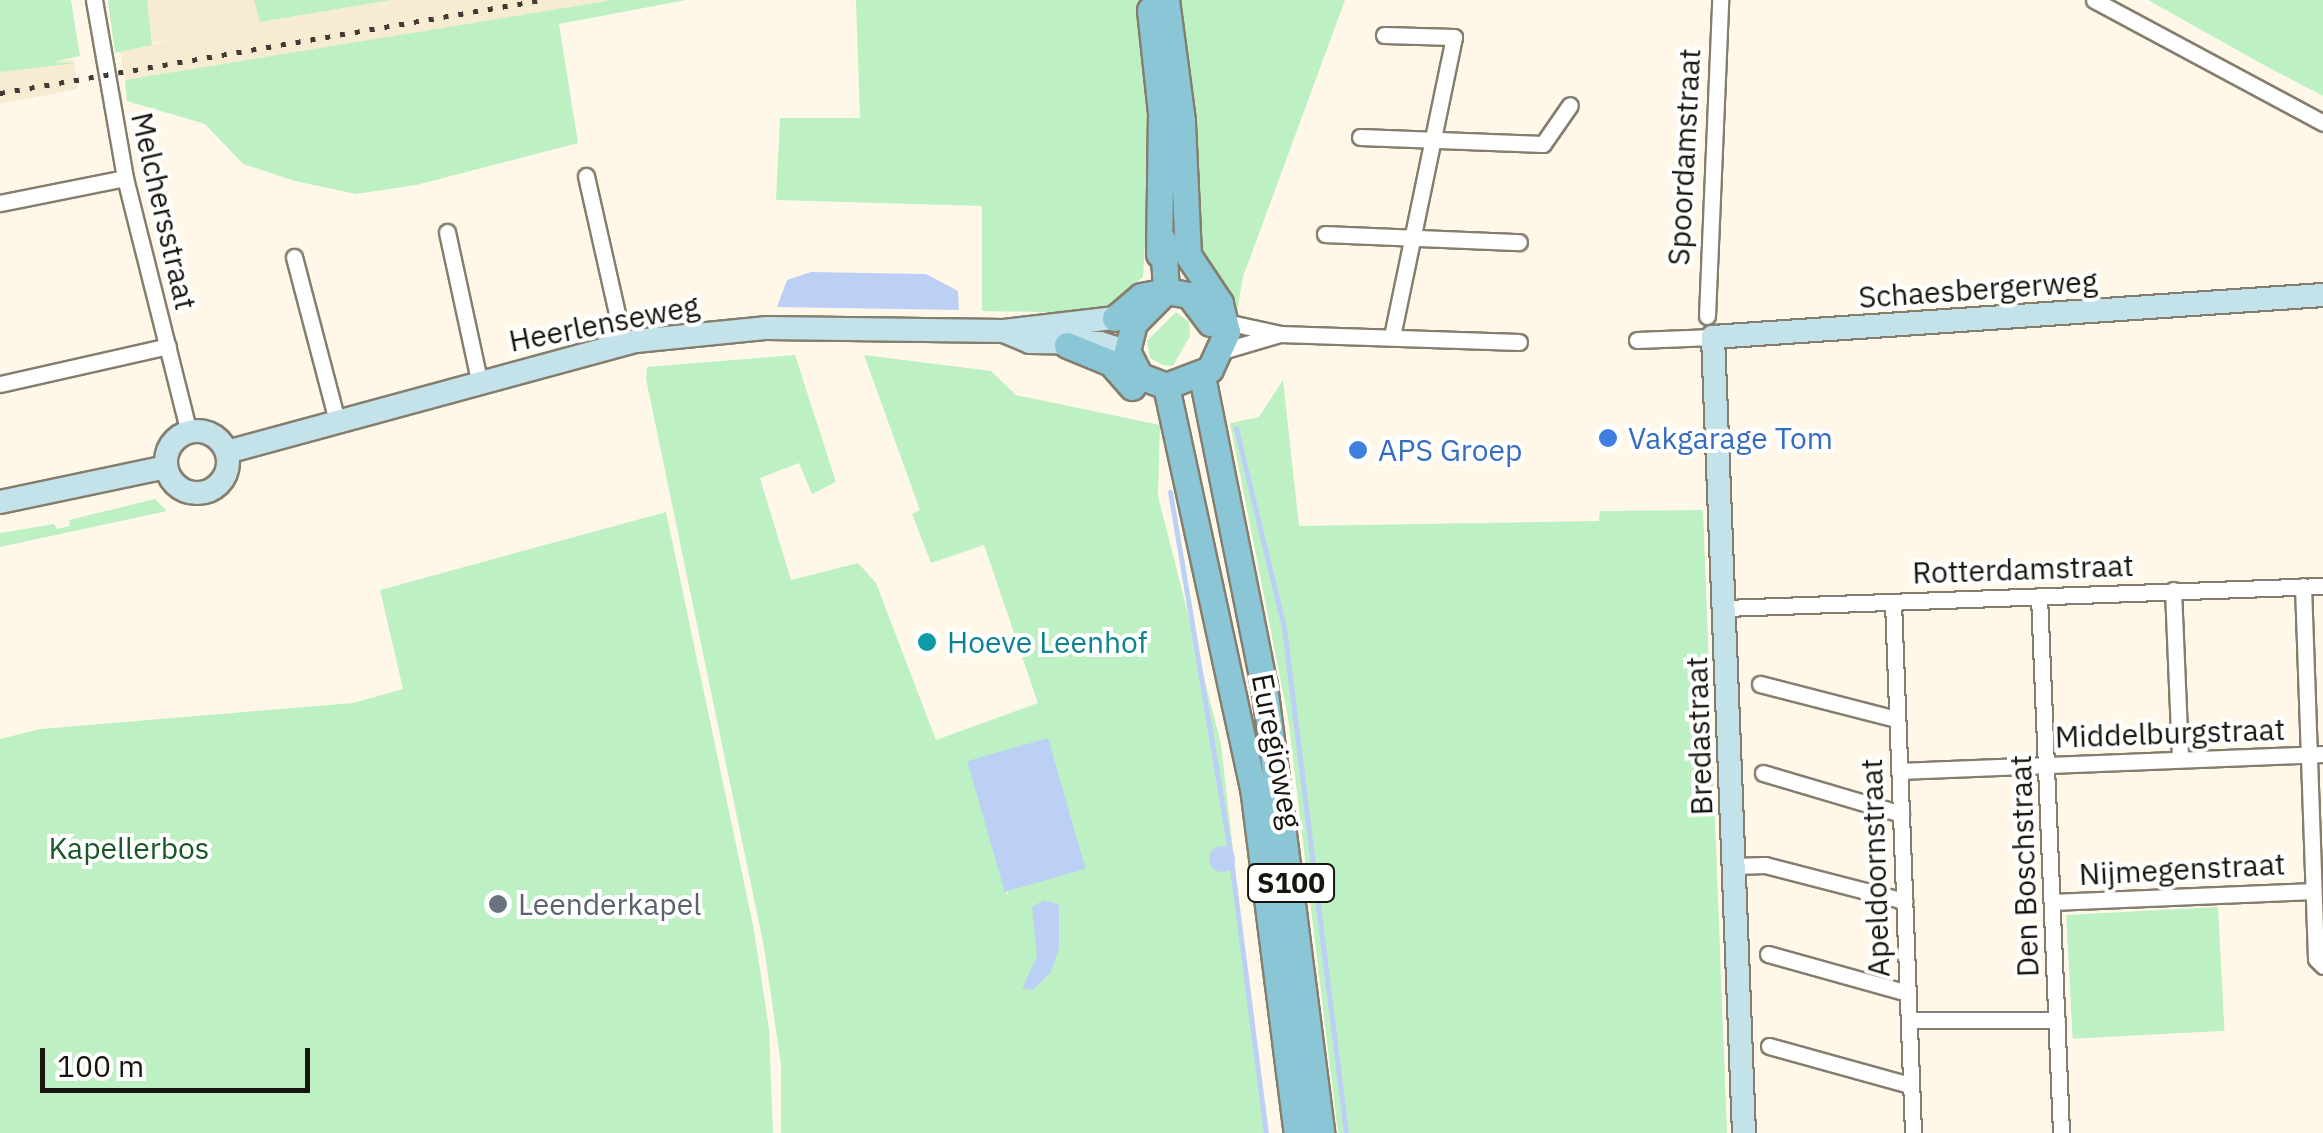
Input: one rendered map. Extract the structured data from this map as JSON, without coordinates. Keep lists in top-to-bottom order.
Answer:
{
  "streets": {
    "main road": [
      "Schaesbergerweg",
      "Heerlenseweg",
      "Bredastraat",
      "Euregioweg",
      "S100"
    ],
    "street": [
      "Spoordamstraat",
      "Melchersstraat",
      "Rotterdamstraat",
      "Middelburgstraat",
      "Den Boschstraat",
      "Apeldoornstraat",
      "Nijmegenstraat"
    ]
  },
  "crossings": [
    ["Spoordamstraat", "Schaesbergerweg"],
    ["Spoordamstraat", "Bredastraat"],
    ["Melchersstraat", "Heerlenseweg"],
    ["Schaesbergerweg", "Bredastraat"],
    ["Heerlenseweg", "Euregioweg"],
    ["Rotterdamstraat", "Bredastraat"],
    ["Rotterdamstraat", "Den Boschstraat"],
    ["Rotterdamstraat", "Apeldoornstraat"],
    ["Middelburgstraat", "Den Boschstraat"],
    ["Middelburgstraat", "Apeldoornstraat"],
    ["Den Boschstraat", "Nijmegenstraat"]
  ],
  "parks": ["Kapellerbos"],
  "places": [
    "Vakgarage Tom",
    "APS Groep",
    "Hoeve Leenhof",
    "Leenderkapel"
  ],
  "scale_bar": "100 m"
}
